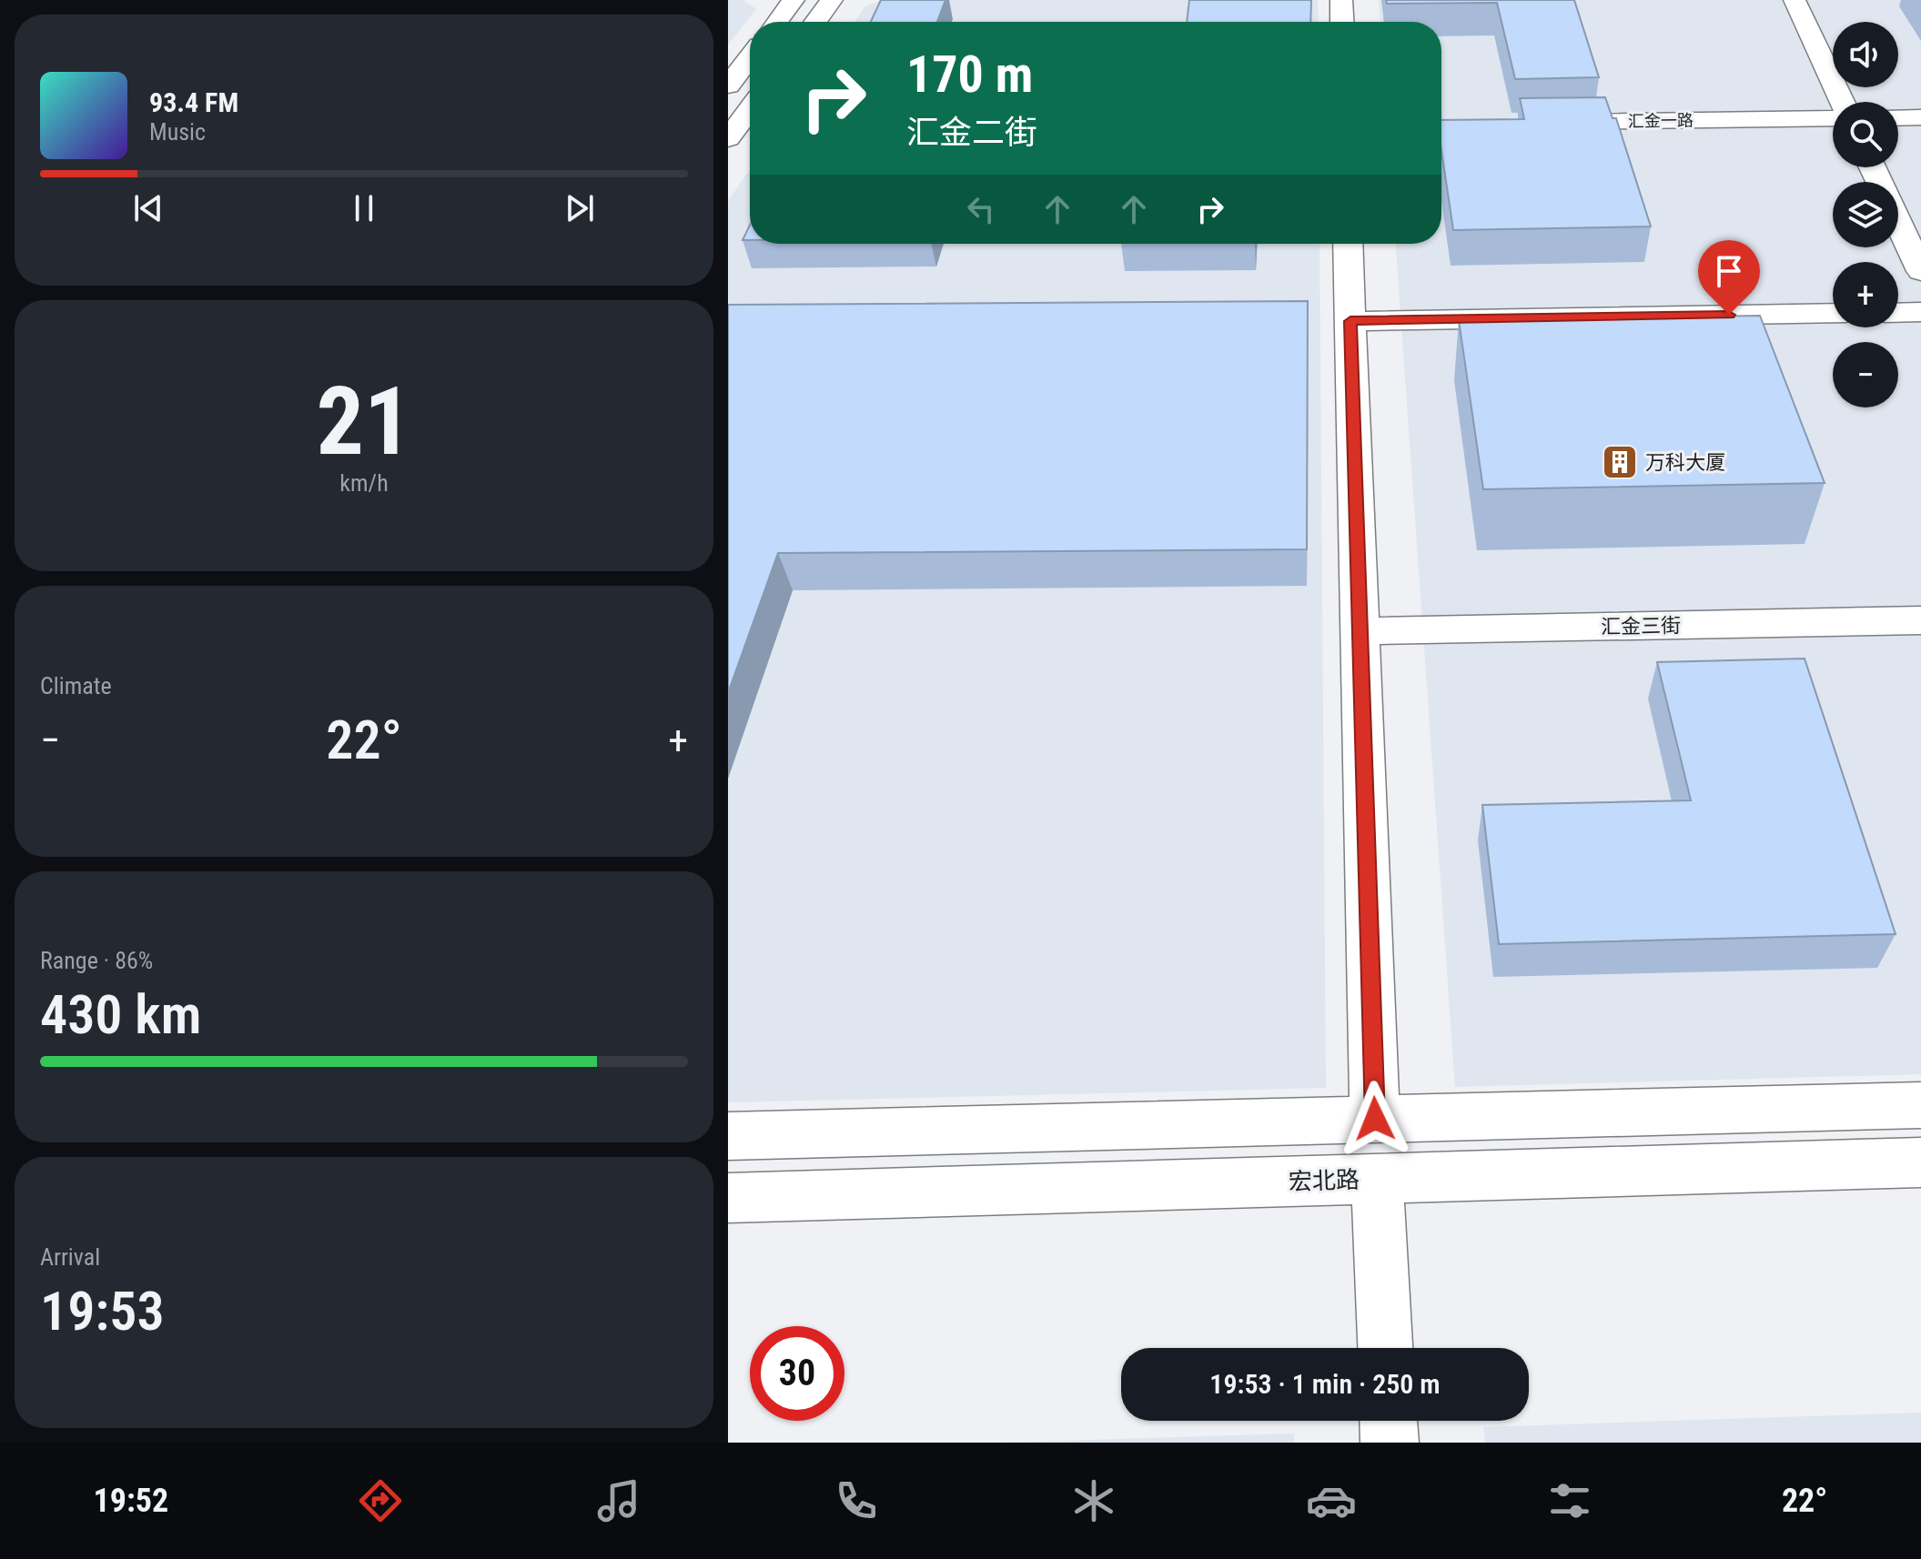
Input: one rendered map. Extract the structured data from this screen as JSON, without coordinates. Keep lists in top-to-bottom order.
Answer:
{
  "streets": {
    "street": ["汇金一路", "汇金三街", "宏北路"]
  },
  "places": {
    "building": ["万科大厦"]
  },
  "page": {
    "map_buttons": ["+", "−"],
    "turn": ["170 m", "汇金二街"],
    "song": ["93.4 FM", "Music"],
    "tile": [
      ["21", "km/h"],
      "Climate",
      ["Range · 86%", "430 km"],
      ["Arrival", "19:53"]
    ],
    "heat": ["−", "22°", "+"],
    "limit": "30",
    "trip": "19:53 · 1 min · 250 m",
    "tabs": ["19:52", "22°"]
  }
}
